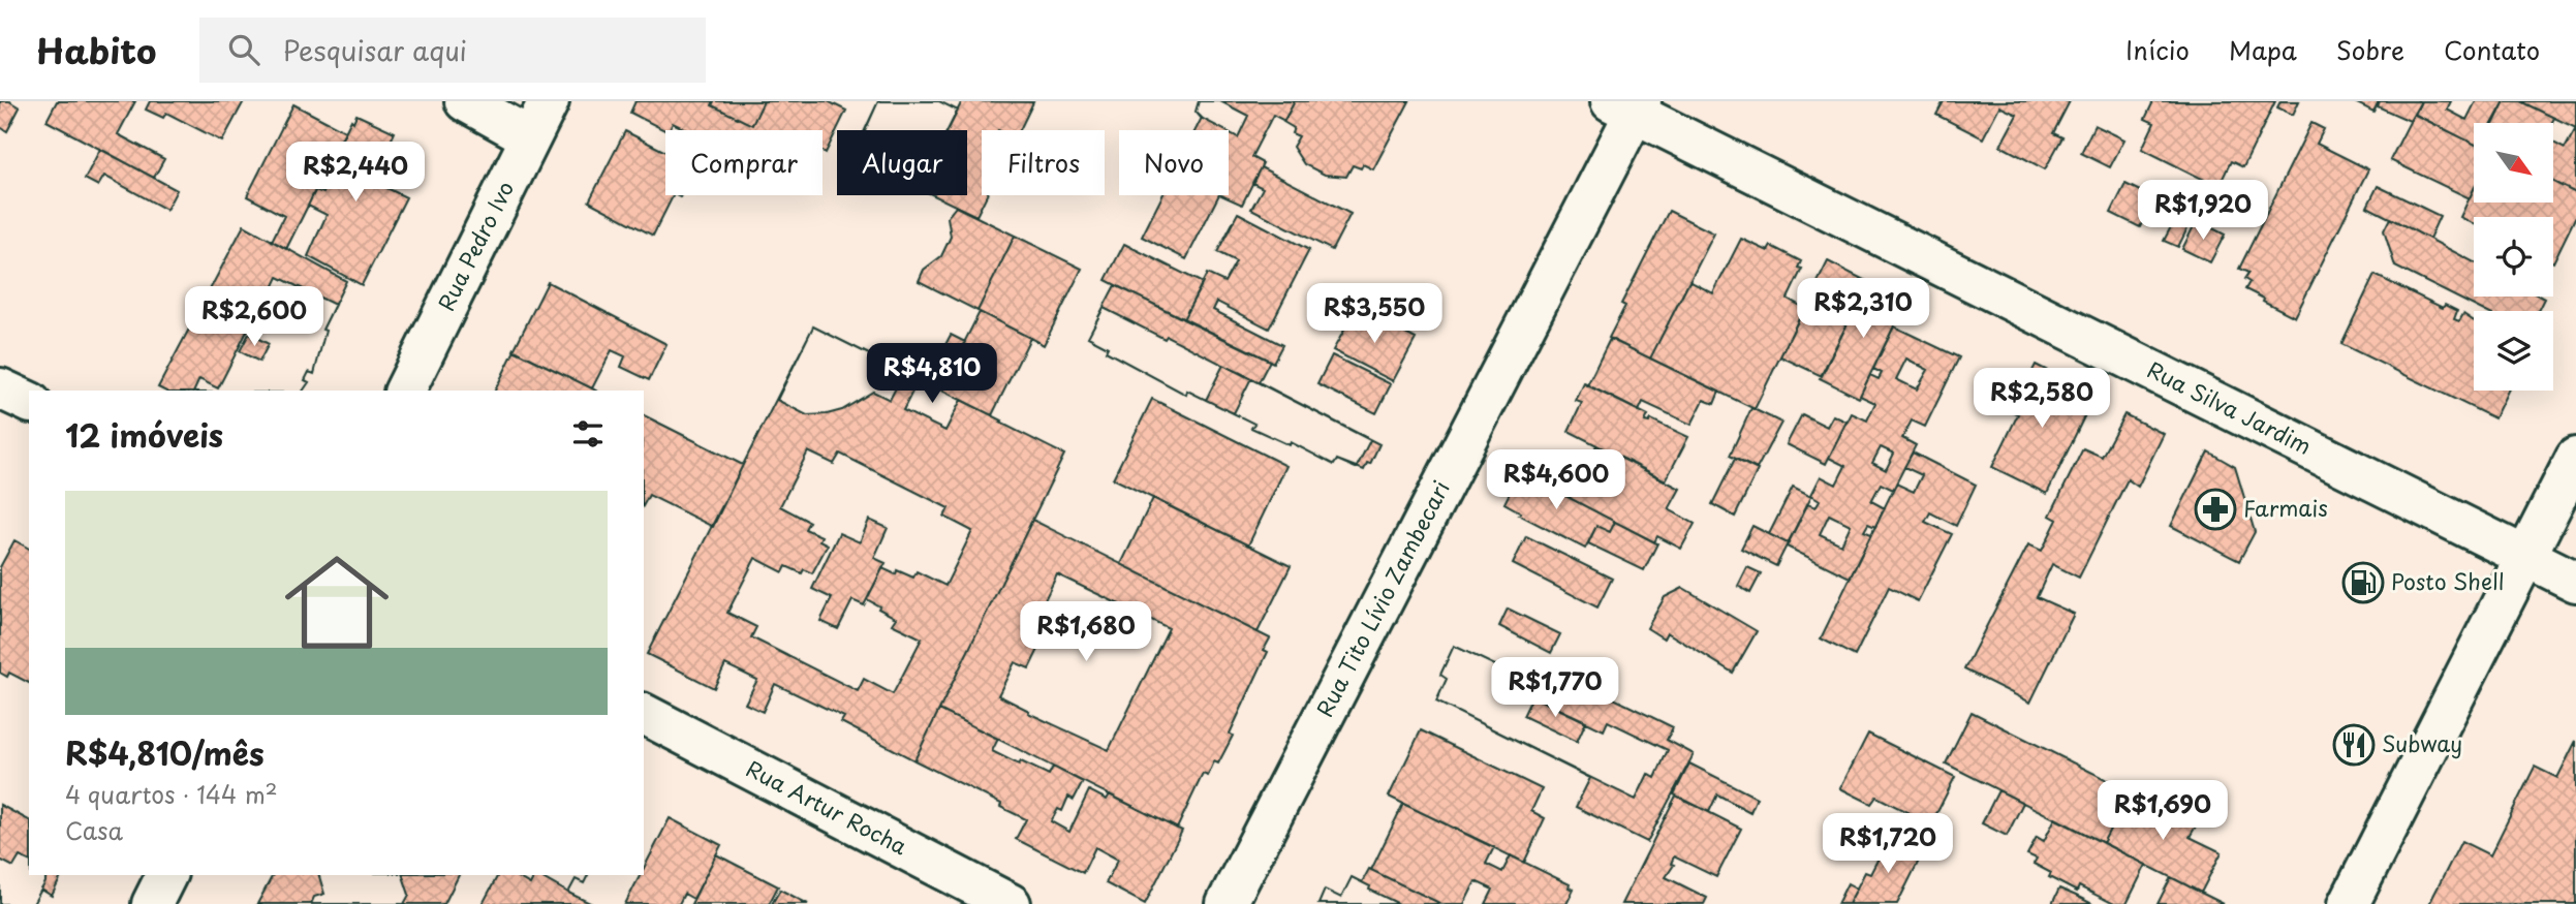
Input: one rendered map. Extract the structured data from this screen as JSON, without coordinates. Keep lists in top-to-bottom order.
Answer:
{
  "streets": {
    "street": [
      "Rua Pedro Ivo",
      "Rua Silva Jardim",
      "Rua Tito Lívio Zambecari",
      "Rua Artur Rocha"
    ]
  },
  "crossings": [
    ["Rua Silva Jardim", "Rua Tito Lívio Zambecari"]
  ],
  "places": {
    "pharmacy": ["Farmais"],
    "fuel station": ["Posto Shell"],
    "restaurant": ["Subway"]
  },
  "north": "bottom right",
  "page": {
    "header": "Habito",
    "search": "Pesquisar aqui",
    "nav": [
      "Início",
      "Mapa",
      "Sobre",
      "Contato"
    ],
    "chip": [
      "Comprar",
      "Alugar",
      "Filtros",
      "Novo"
    ],
    "price": [
      "R$2,440",
      "R$1,920",
      "R$2,310",
      "R$3,550",
      "R$2,600",
      "R$4,810",
      "R$2,580",
      "R$4,600",
      "R$1,680",
      "R$1,770",
      "R$1,690",
      "R$1,720"
    ],
    "heading": "12 imóveis",
    "list": [
      {
        "name": "R$4,810/mês",
        "note": "4 quartos · 144 m² · Casa"
      }
    ]
  }
}
